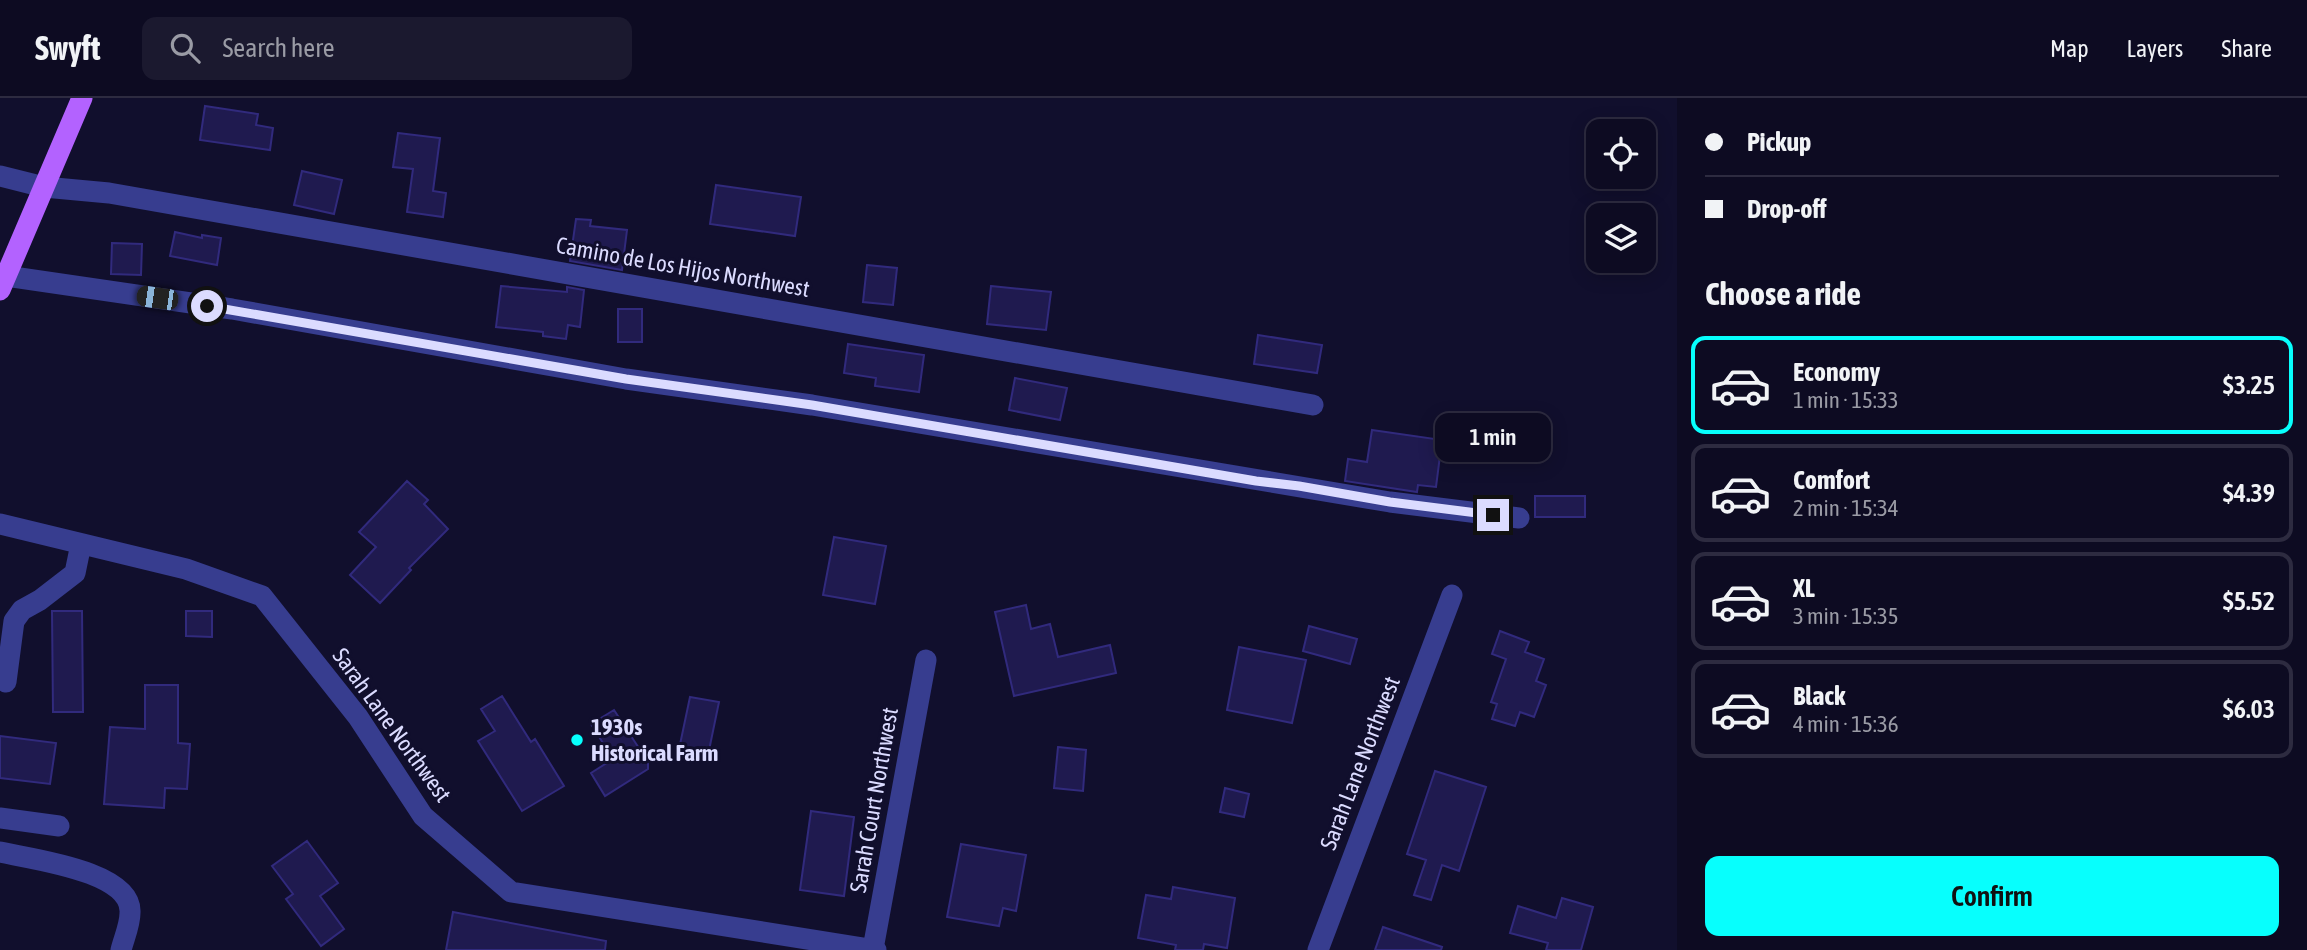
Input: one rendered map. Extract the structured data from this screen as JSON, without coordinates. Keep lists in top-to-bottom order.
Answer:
{
  "streets": {
    "street": ["Camino de Los Hijos Northwest", "Sarah Lane Northwest", "Sarah Court Northwest"]
  },
  "crossings": [
    ["Sarah Lane Northwest", "Sarah Court Northwest"]
  ],
  "places": ["1930s Historical Farm"],
  "page": {
    "header": "Swyft",
    "search": "Search here",
    "nav": ["Map", "Layers", "Share"],
    "banner": ["Pickup", "Drop-off"],
    "heading": "Choose a ride",
    "list": [
      {
        "name": "Economy",
        "note": "1 min · 15:33",
        "value": "$3.25"
      },
      {
        "name": "Comfort",
        "note": "2 min · 15:34",
        "value": "$4.39"
      },
      {
        "name": "XL",
        "note": "3 min · 15:35",
        "value": "$5.52"
      },
      {
        "name": "Black",
        "note": "4 min · 15:36",
        "value": "$6.03"
      }
    ],
    "bubble": "1 min",
    "buttons": "Confirm"
  }
}
